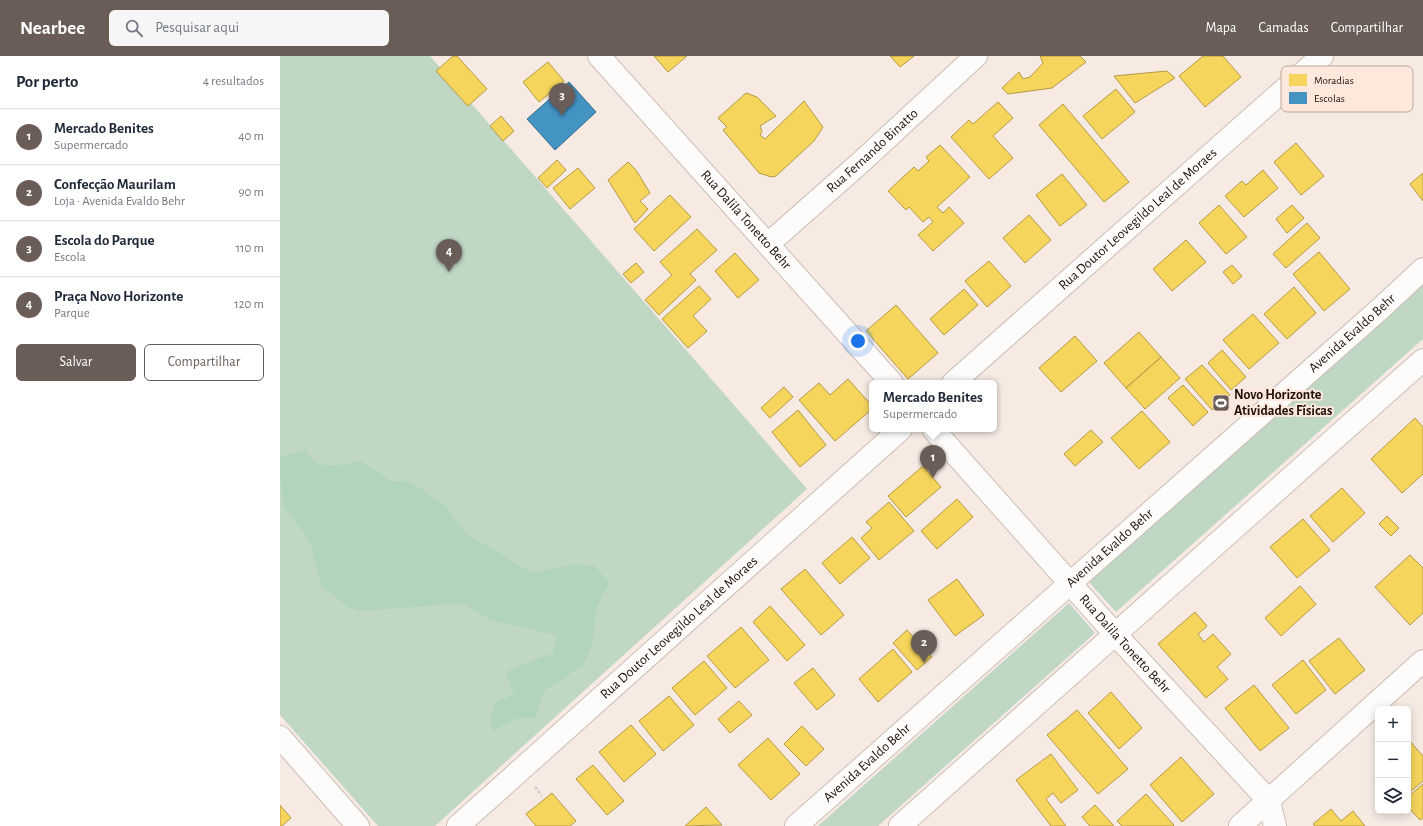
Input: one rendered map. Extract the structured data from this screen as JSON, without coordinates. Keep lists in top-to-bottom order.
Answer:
{
  "streets": {
    "street": [
      "Rua Fernando Binatto",
      "Rua Dalila Tonetto Behr",
      "Rua Doutor Leovegildo Leal de Moraes",
      "Avenida Evaldo Behr"
    ]
  },
  "crossings": [
    ["Rua Fernando Binatto", "Rua Dalila Tonetto Behr"],
    ["Rua Dalila Tonetto Behr", "Avenida Evaldo Behr"]
  ],
  "places": {
    "sports": ["Novo Horizonte Atividades Físicas"]
  },
  "legend": ["Moradias", "Escolas"],
  "page": {
    "header": "Nearbee",
    "search": "Pesquisar aqui",
    "nav": ["Mapa", "Camadas", "Compartilhar"],
    "heading": ["Por perto", "4 resultados"],
    "pins": [
      "3",
      "4",
      "1",
      "2"
    ],
    "list": [
      {
        "mark": "1",
        "name": "Mercado Benites",
        "note": "Supermercado",
        "value": "40 m"
      },
      {
        "mark": "2",
        "name": "Confecção Maurilam",
        "note": "Loja · Avenida Evaldo Behr",
        "value": "90 m"
      },
      {
        "mark": "3",
        "name": "Escola do Parque",
        "note": "Escola",
        "value": "110 m"
      },
      {
        "mark": "4",
        "name": "Praça Novo Horizonte",
        "note": "Parque",
        "value": "120 m"
      }
    ],
    "buttons": ["Salvar", "Compartilhar"],
    "popup": ["Mercado Benites", "Supermercado"],
    "map_buttons": ["+", "−"]
  }
}
